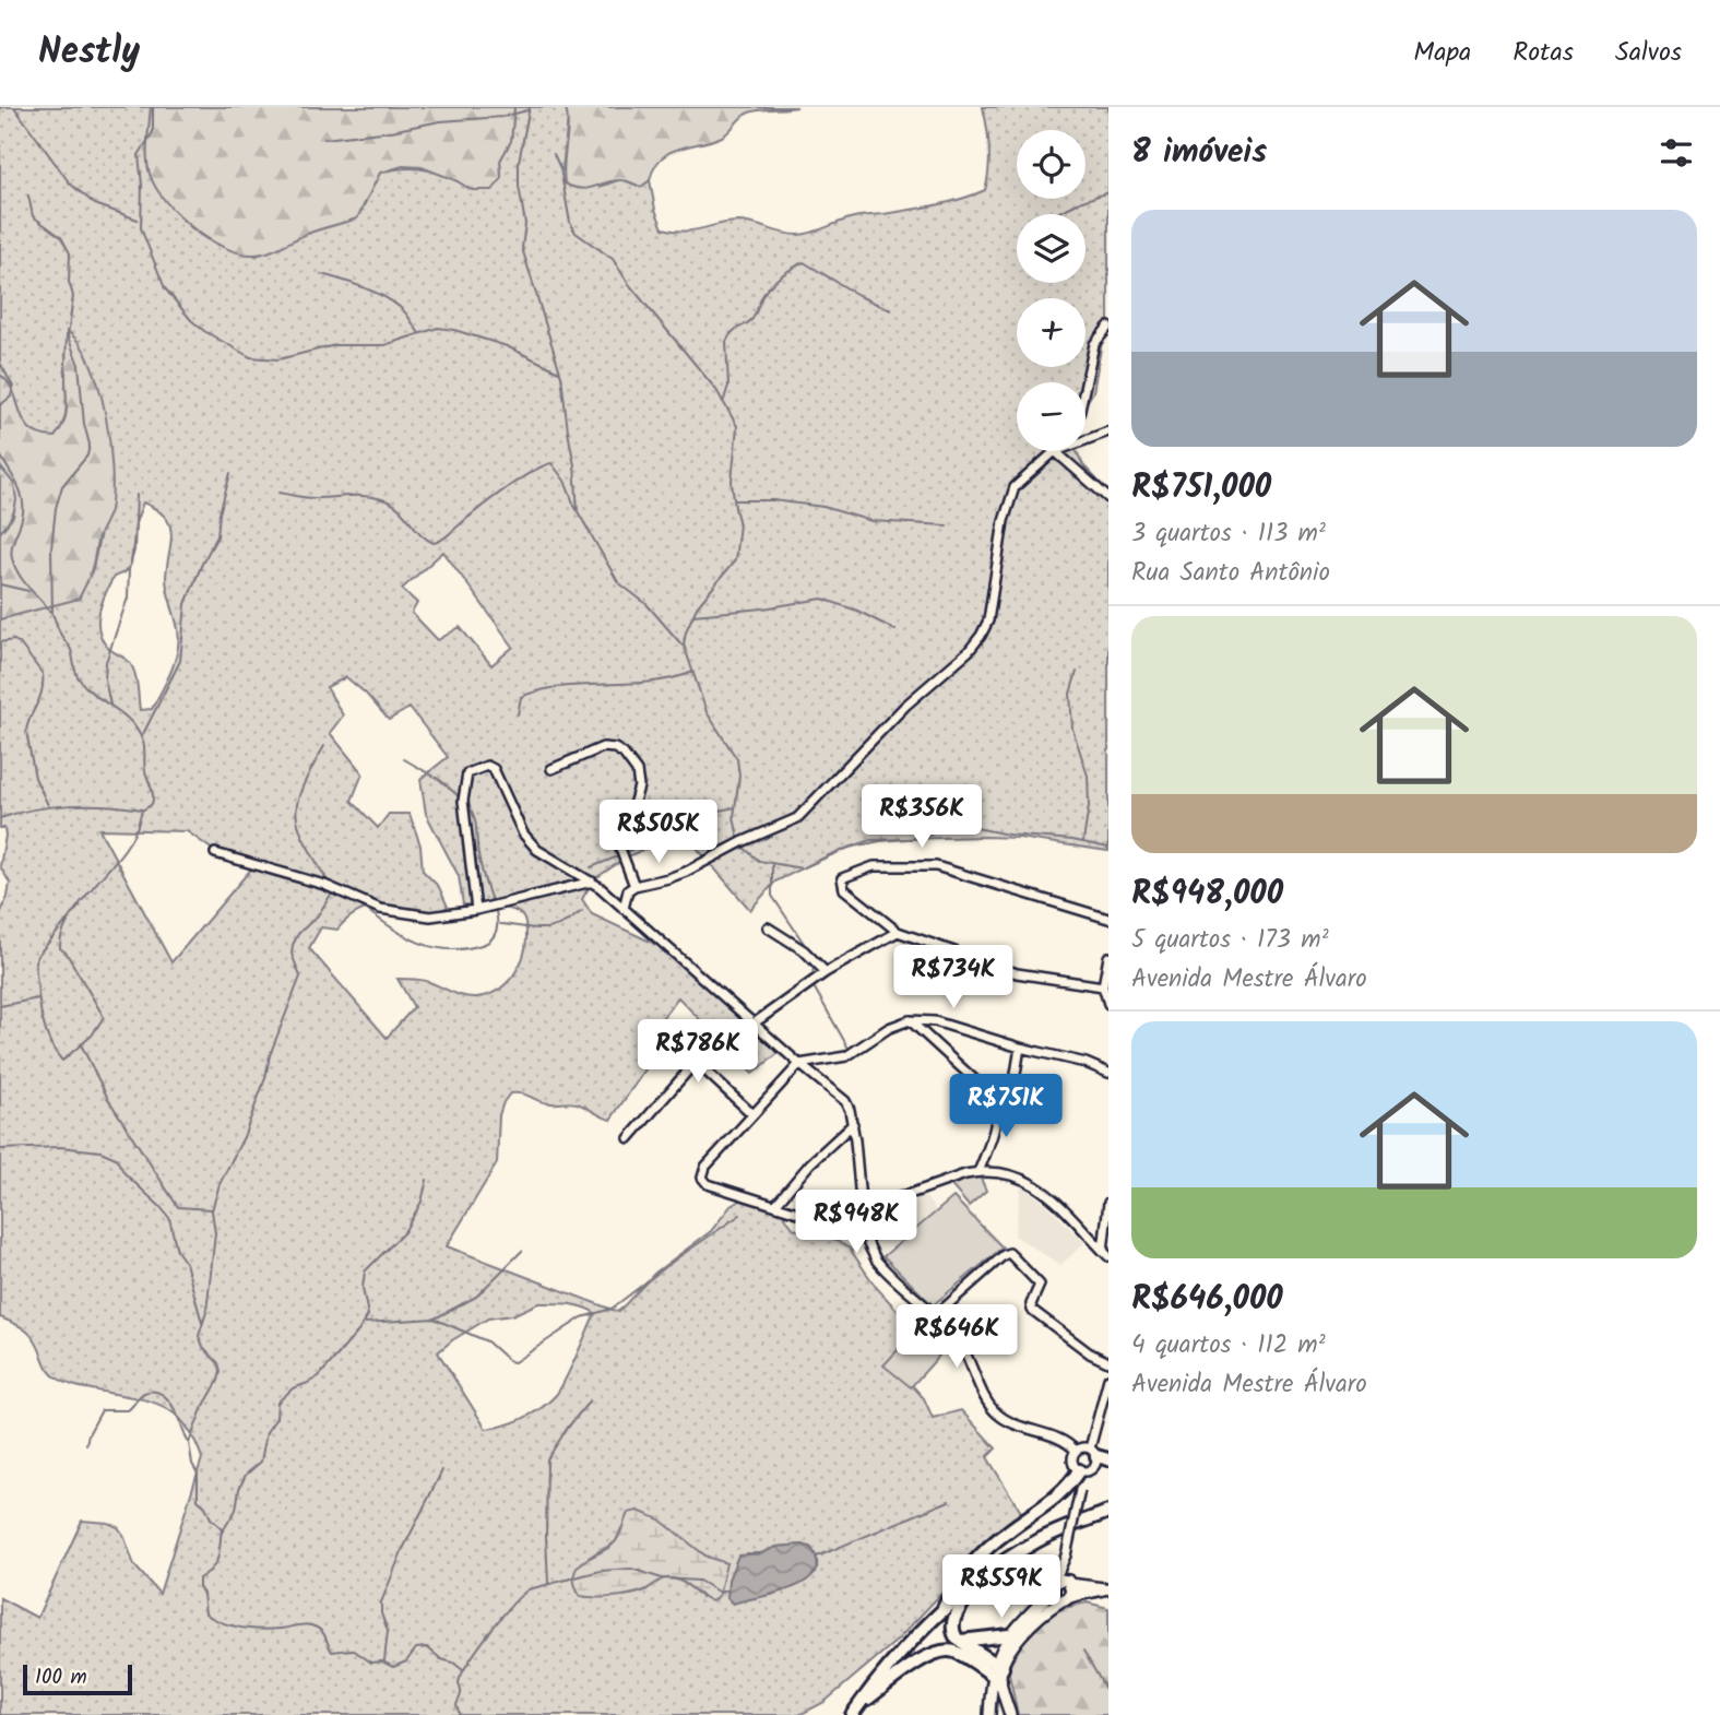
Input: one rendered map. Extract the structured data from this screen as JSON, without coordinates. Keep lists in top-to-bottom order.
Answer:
{
  "scale_bar": "100 m",
  "page": {
    "header": "Nestly",
    "nav": ["Mapa", "Rotas", "Salvos"],
    "heading": "8 imóveis",
    "map_buttons": ["+", "−"],
    "list": [
      {
        "name": "R$751,000",
        "note": "3 quartos · 113 m² · Rua Santo Antônio"
      },
      {
        "name": "R$948,000",
        "note": "5 quartos · 173 m² · Avenida Mestre Álvaro"
      },
      {
        "name": "R$646,000",
        "note": "4 quartos · 112 m² · Avenida Mestre Álvaro"
      }
    ],
    "price": [
      "R$356K",
      "R$505K",
      "R$734K",
      "R$786K",
      "R$751K",
      "R$948K",
      "R$646K",
      "R$559K"
    ],
    "scale": "100 m"
  }
}
